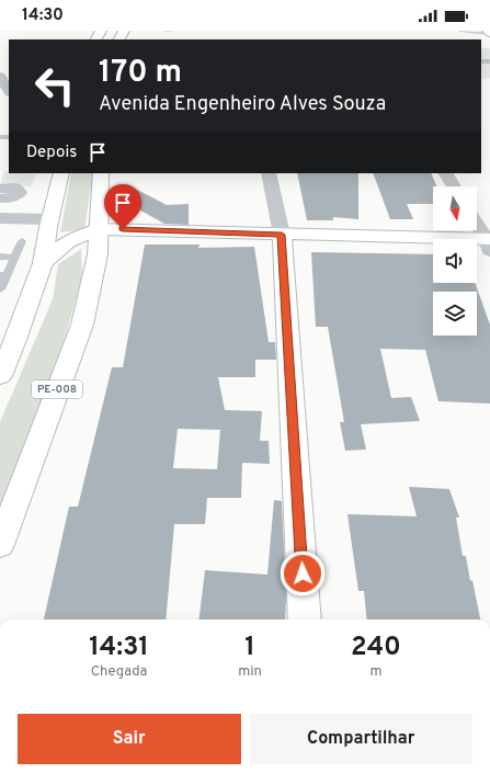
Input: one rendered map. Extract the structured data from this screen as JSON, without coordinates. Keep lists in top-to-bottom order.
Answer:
{
  "streets": {
    "main road": ["PE-008"]
  },
  "north": "bottom",
  "page": {
    "status": "14:30",
    "turn": ["170 m", "Avenida Engenheiro Alves Souza"],
    "then": "Depois",
    "eta": [
      "14:31",
      "Chegada",
      "1",
      "min",
      "240",
      "m"
    ],
    "buttons": ["Sair", "Compartilhar"]
  }
}
